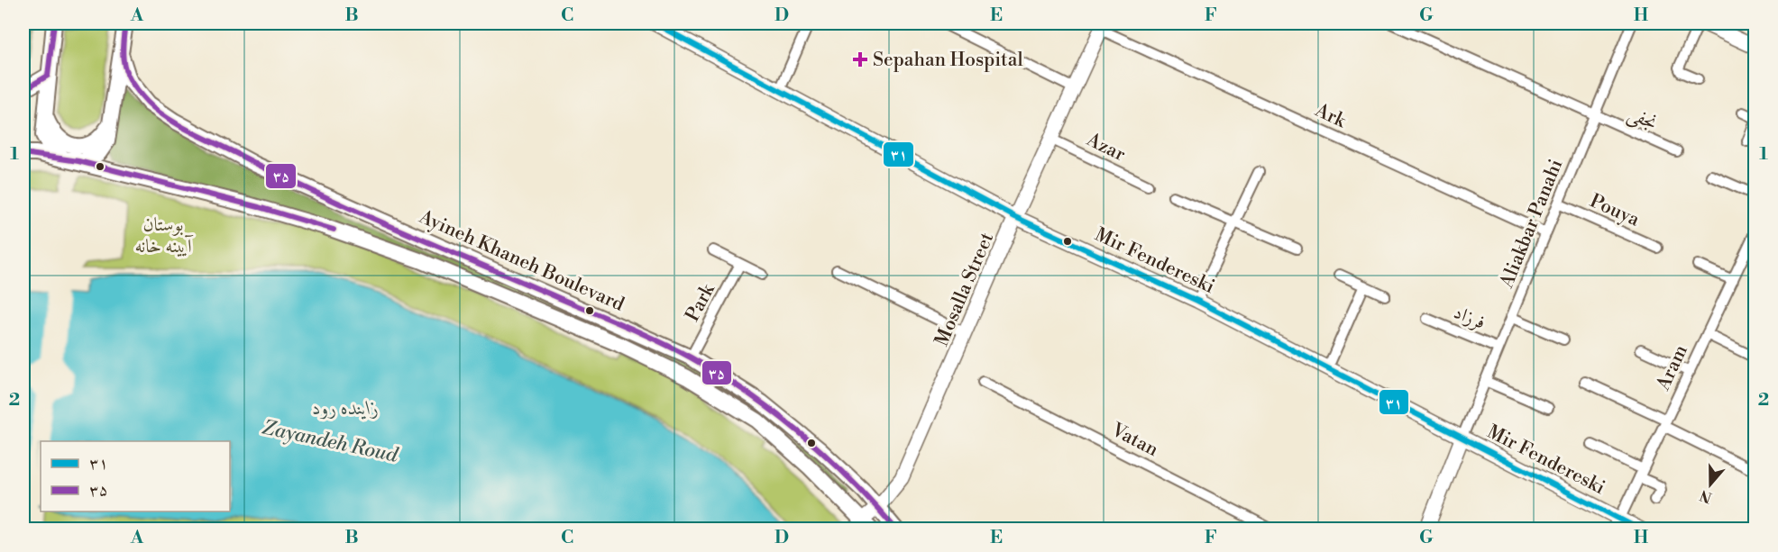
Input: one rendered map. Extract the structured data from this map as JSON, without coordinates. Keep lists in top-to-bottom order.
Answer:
{
  "streets": {
    "main road": ["Ayineh Khaneh Boulevard", "Mir Fendereski", "Mosalla Street"],
    "street": [
      "Ark",
      "نجفی",
      "Azar",
      "Pouya",
      "Aliakbar Panahi",
      "Park",
      "فرزاد",
      "Aram",
      "Vatan"
    ]
  },
  "crossings": [
    ["Ark", "Aliakbar Panahi"],
    ["Ark", "Mosalla Street"],
    ["نجفی", "Aliakbar Panahi"],
    ["Azar", "Mosalla Street"],
    ["Pouya", "Aliakbar Panahi"],
    ["Aliakbar Panahi", "Mir Fendereski"],
    ["Aliakbar Panahi", "فرزاد"],
    ["Ayineh Khaneh Boulevard", "Mosalla Street"],
    ["Ayineh Khaneh Boulevard", "Park"],
    ["Mir Fendereski", "Mosalla Street"],
    ["Mir Fendereski", "Aram"]
  ],
  "water": ["زاینده رود", "Zayandeh Roud"],
  "parks": ["بوستان آیینه خانه"],
  "places": {
    "health": ["Sepahan Hospital"]
  },
  "lines": ["transit line ۳۱", "transit line ۳۵"],
  "legend": ["۳۱", "۳۵"],
  "north": "bottom",
  "grid": {
    "columns": [
      "A",
      "B",
      "C",
      "D",
      "E",
      "F",
      "G",
      "H"
    ],
    "rows": ["1", "2"]
  }
}
